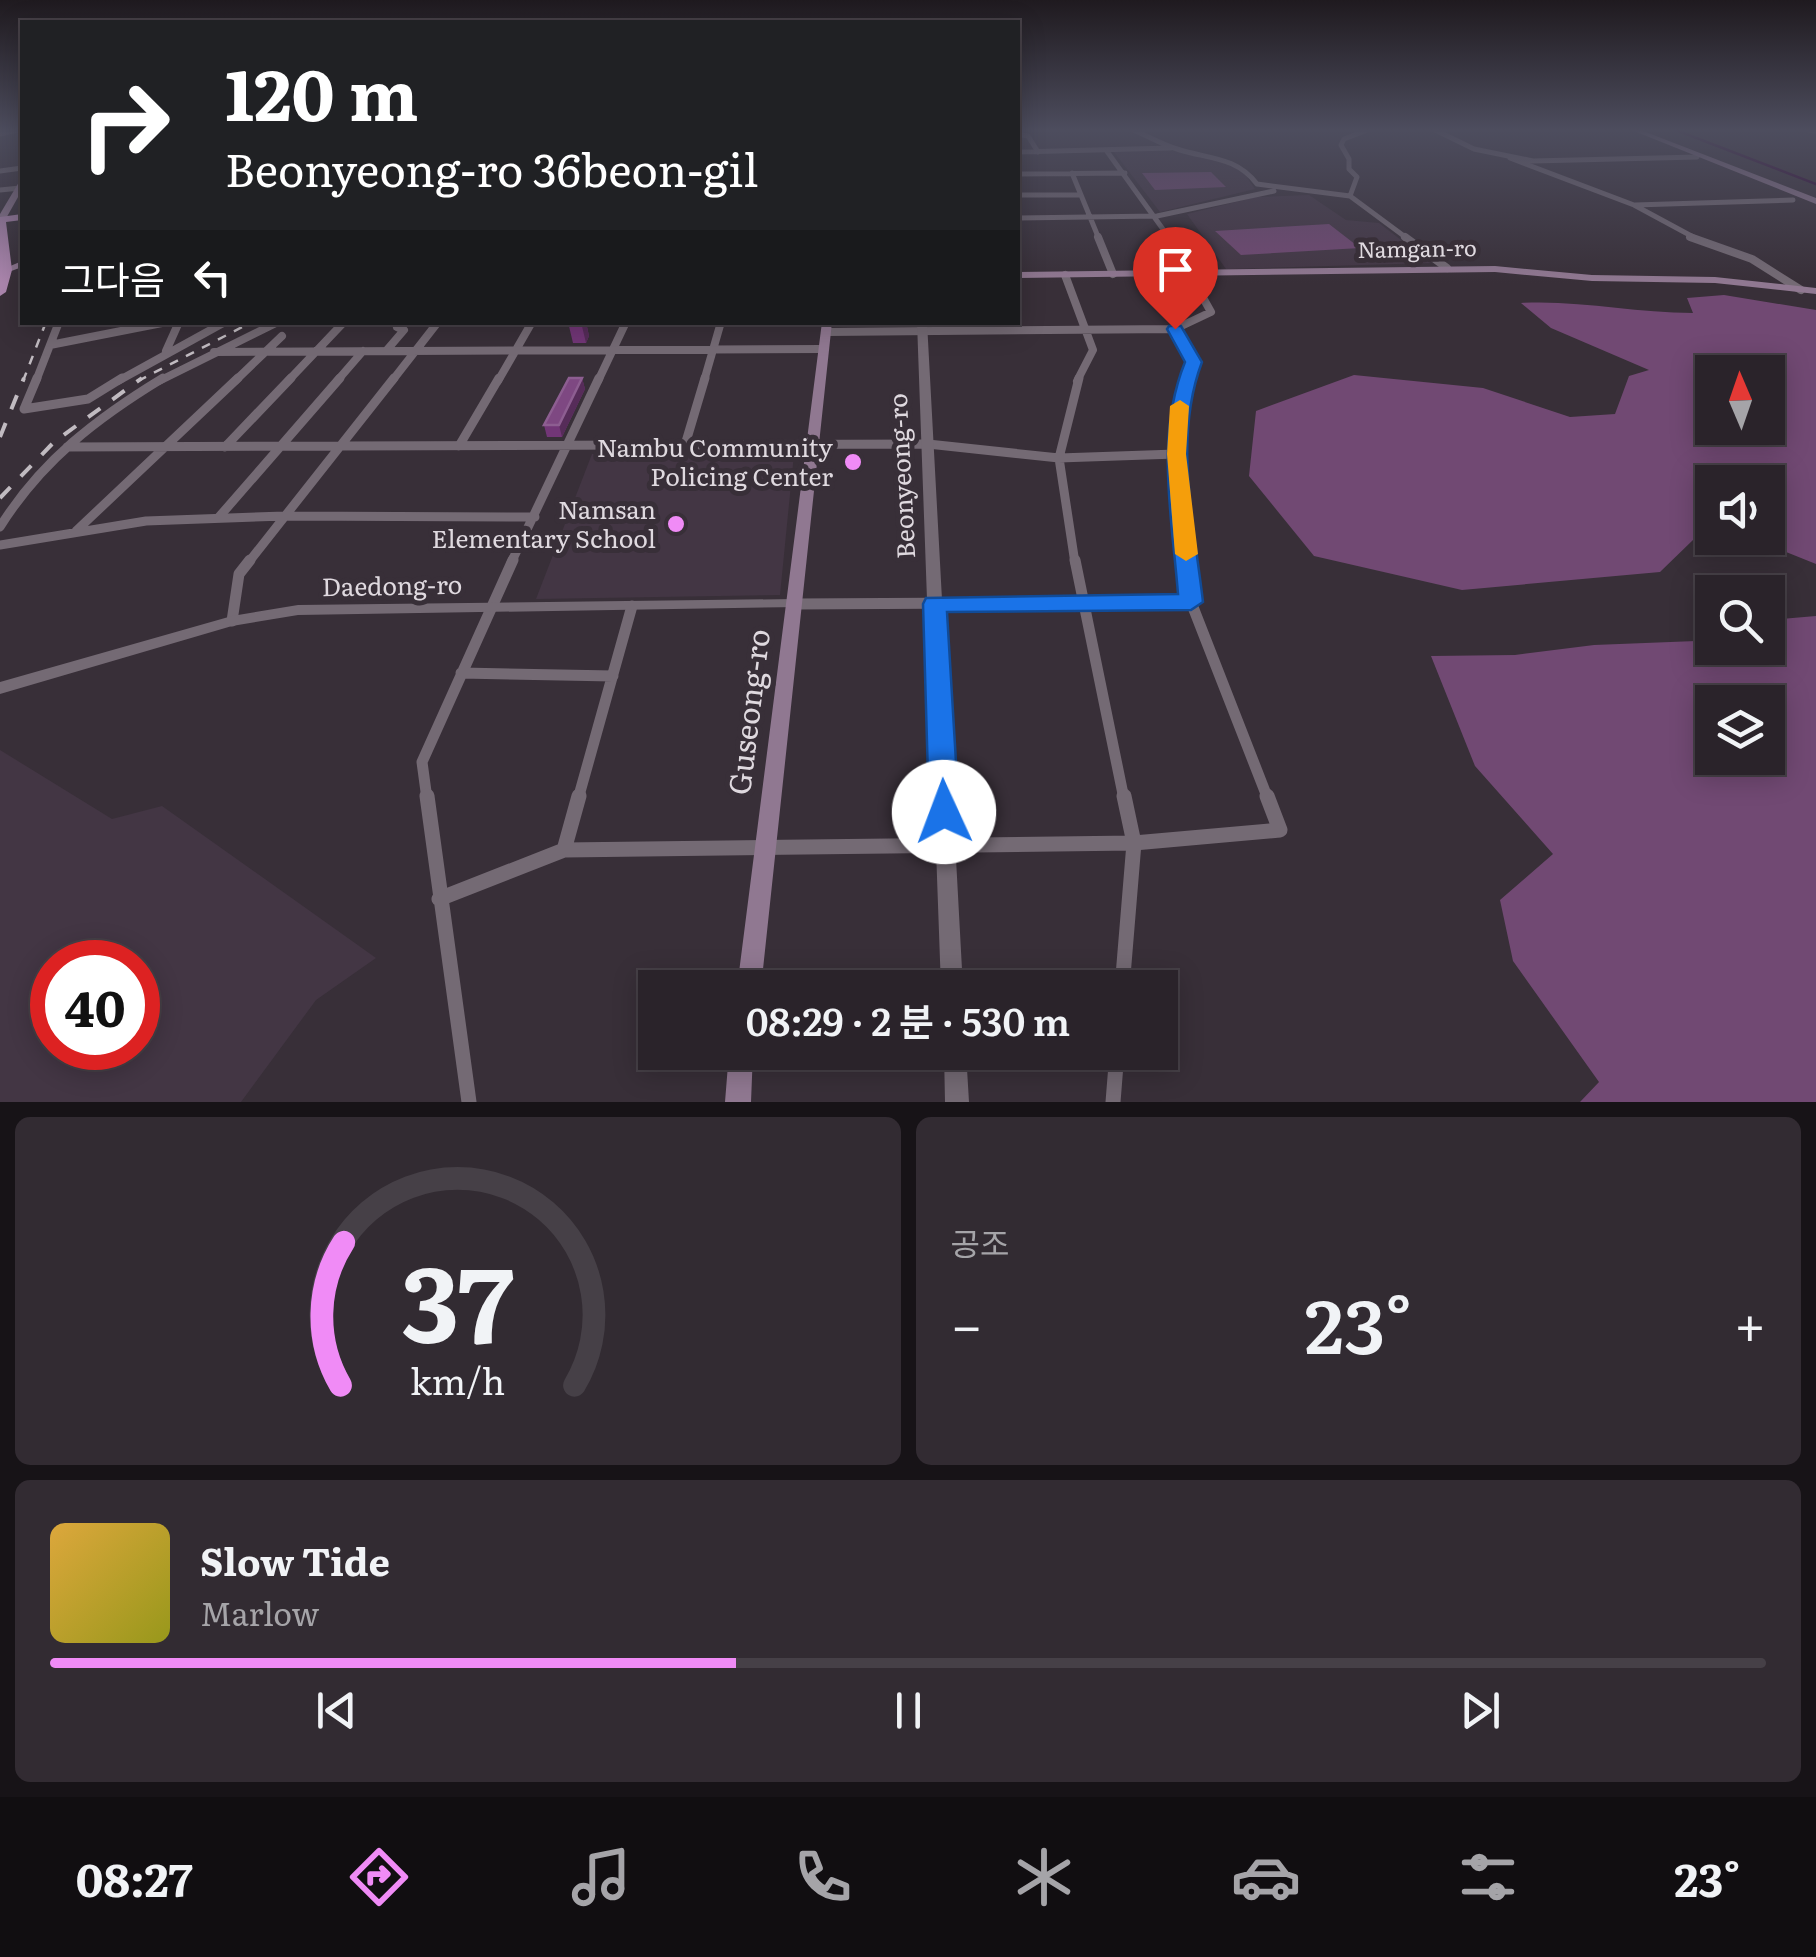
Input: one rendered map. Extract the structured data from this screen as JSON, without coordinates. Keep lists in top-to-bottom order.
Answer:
{
  "streets": {
    "main road": ["Namgan-ro", "Guseong-ro"],
    "street": ["Beonyeong-ro", "Daedong-ro"]
  },
  "crossings": [
    ["Daedong-ro", "Guseong-ro"]
  ],
  "places": ["Nambu Community Policing Center", "Namsan Elementary School"],
  "north": "top",
  "page": {
    "turn": ["120 m", "Beonyeong-ro 36beon-gil"],
    "then": "그다음",
    "limit": "40",
    "trip": "08:29 · 2 분 · 530 m",
    "tile": "공조",
    "heat": ["−", "23°", "+"],
    "song": ["Slow Tide", "Marlow"],
    "tabs": ["08:27", "23°"],
    "gauge": ["37", "km/h"]
  }
}
